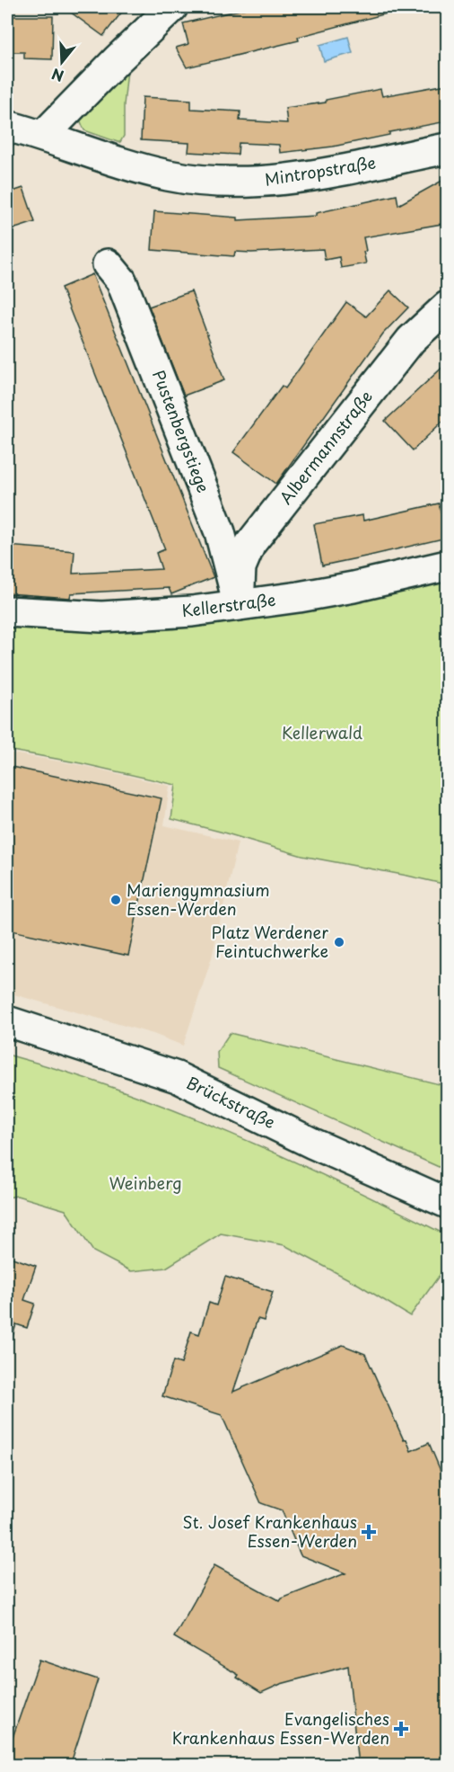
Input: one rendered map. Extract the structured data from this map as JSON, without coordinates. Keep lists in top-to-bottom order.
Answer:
{
  "streets": {
    "street": [
      "Mintropstraße",
      "Pustenbergstiege",
      "Albermannstraße",
      "Kellerstraße",
      "Brückstraße"
    ]
  },
  "crossings": [
    ["Pustenbergstiege", "Albermannstraße"],
    ["Pustenbergstiege", "Kellerstraße"],
    ["Albermannstraße", "Kellerstraße"]
  ],
  "parks": ["Kellerwald", "Weinberg"],
  "places": {
    "other": ["Mariengymnasium Essen-Werden", "Platz Werdener Feintuchwerke"],
    "health": ["St. Josef Krankenhaus Essen-Werden", "Evangelisches Krankenhaus Essen-Werden"]
  },
  "north": "bottom"
}
